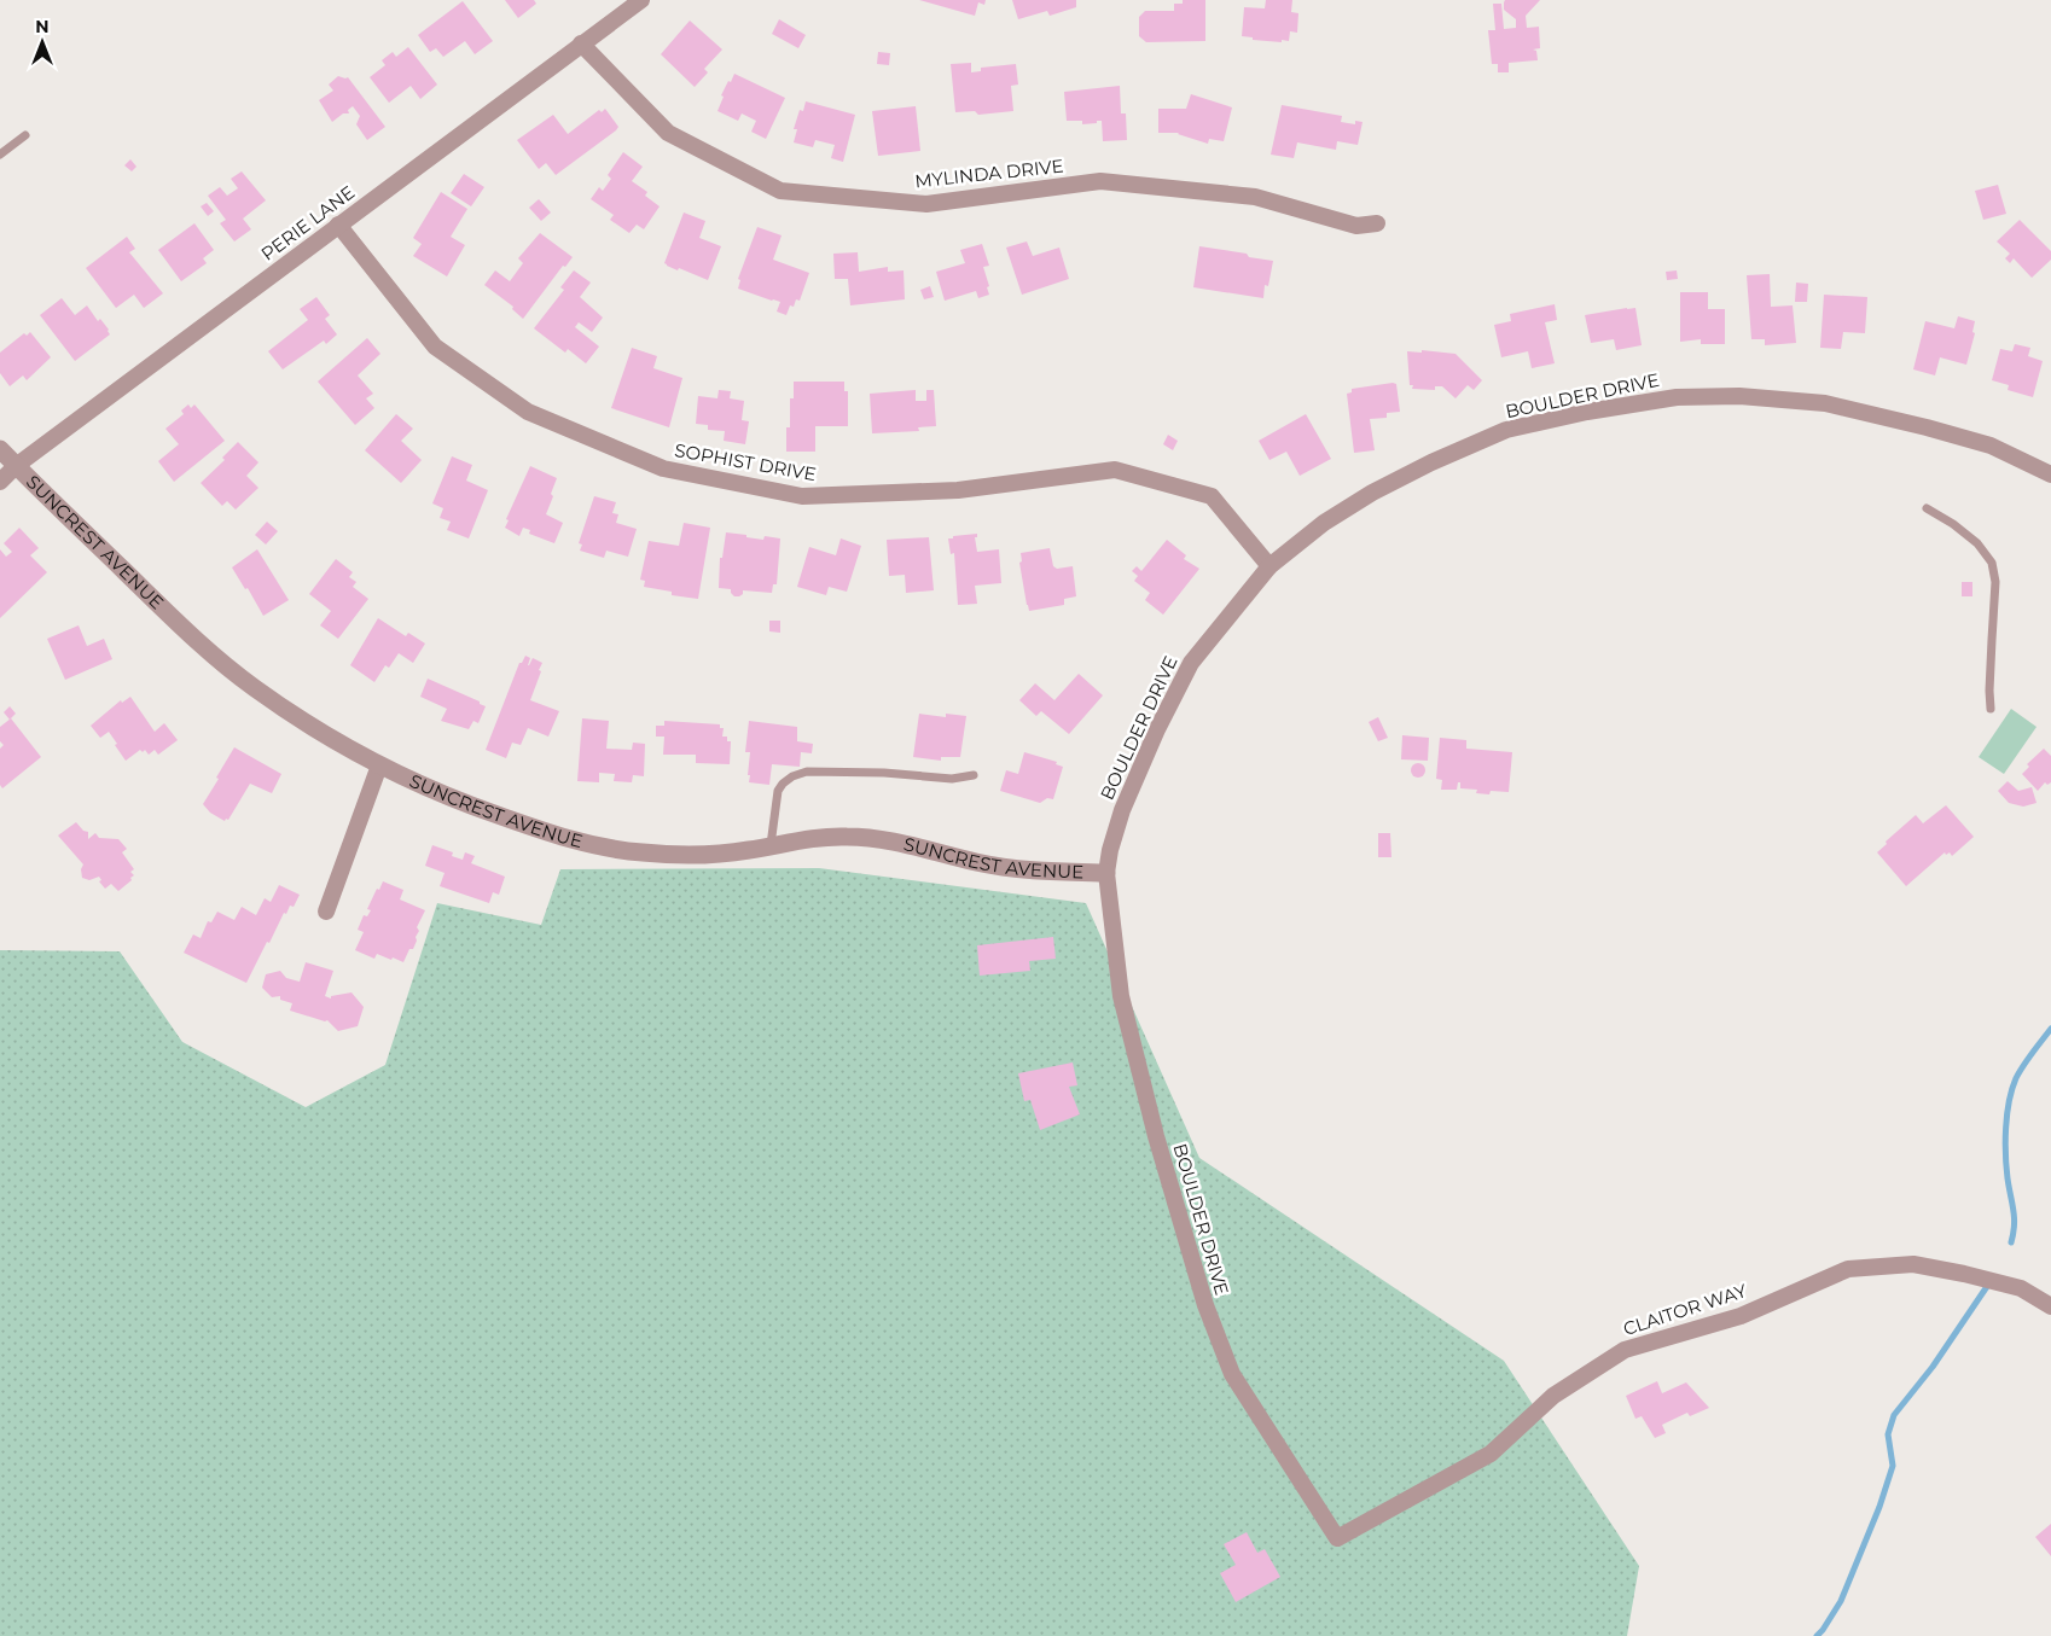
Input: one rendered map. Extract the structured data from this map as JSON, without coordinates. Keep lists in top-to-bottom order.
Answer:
{
  "streets": {
    "street": [
      "MYLINDA DRIVE",
      "PERIE LANE",
      "BOULDER DRIVE",
      "SOPHIST DRIVE",
      "SUNCREST AVENUE",
      "CLAITOR WAY"
    ]
  },
  "crossings": [
    ["MYLINDA DRIVE", "PERIE LANE"],
    ["PERIE LANE", "SOPHIST DRIVE"],
    ["PERIE LANE", "SUNCREST AVENUE"],
    ["BOULDER DRIVE", "SOPHIST DRIVE"],
    ["BOULDER DRIVE", "SUNCREST AVENUE"],
    ["BOULDER DRIVE", "CLAITOR WAY"]
  ],
  "north": "top"
}
